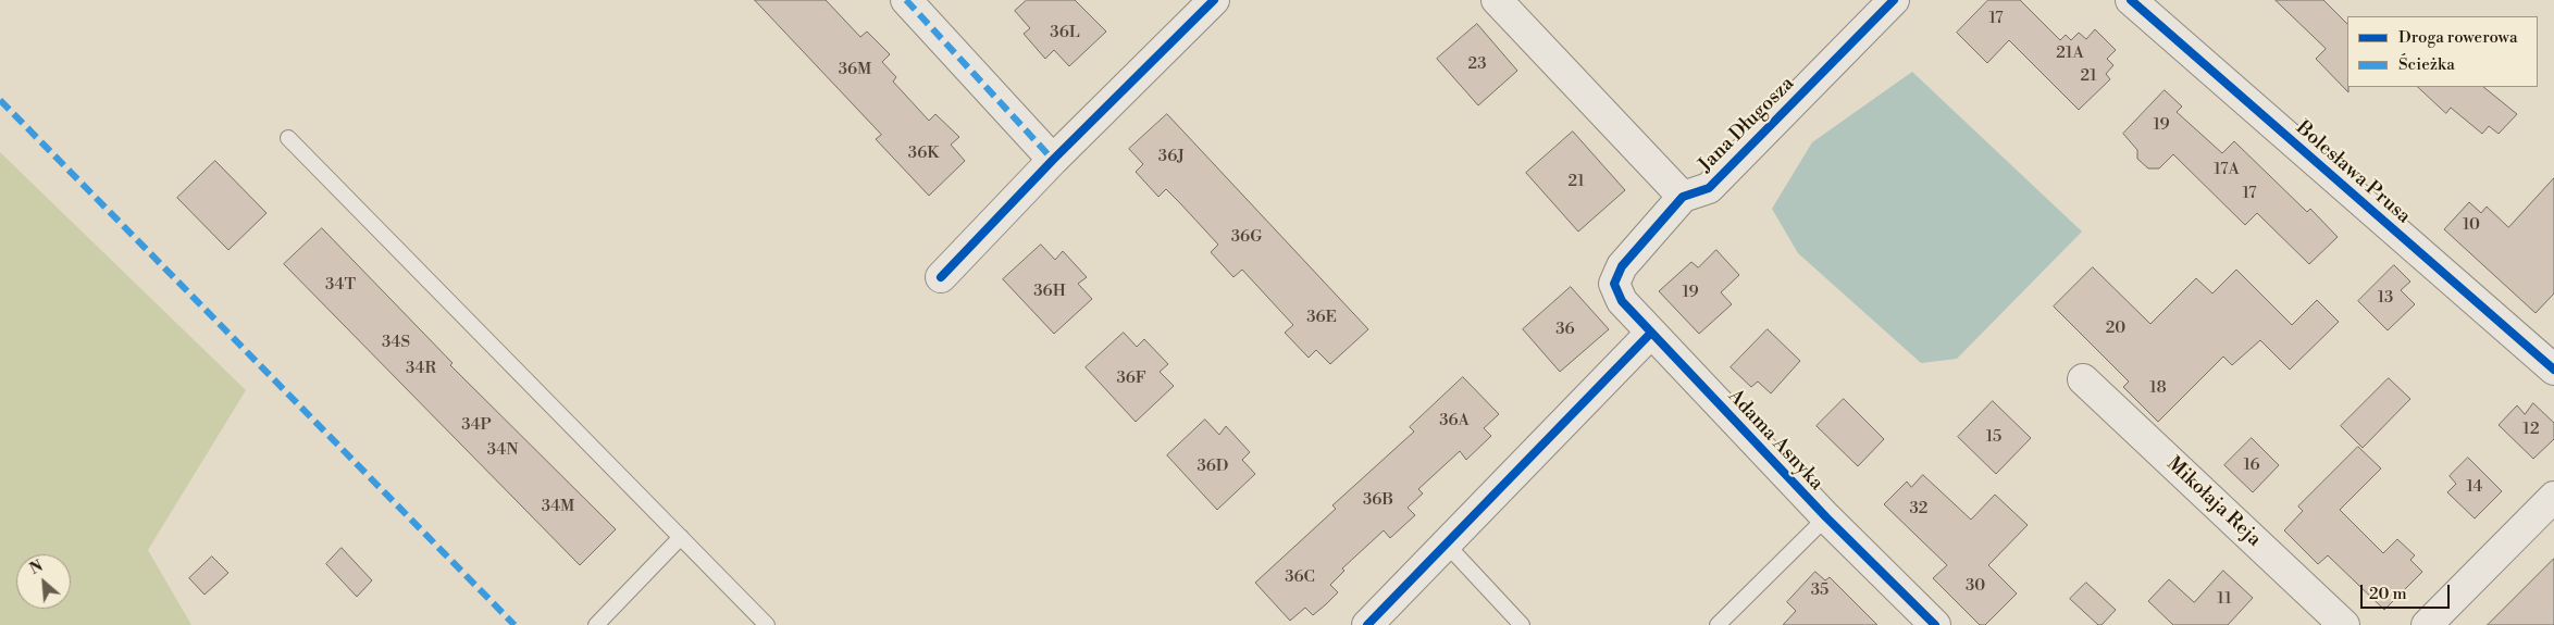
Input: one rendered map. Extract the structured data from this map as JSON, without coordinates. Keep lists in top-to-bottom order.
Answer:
{
  "streets": {
    "street": [
      "Jana Długosza",
      "Bolesława Prusa",
      "Adama Asnyka",
      "Mikołaja Reja"
    ]
  },
  "crossings": [
    ["Jana Długosza", "Adama Asnyka"]
  ],
  "house_numbers": [
    "17",
    "36L",
    "21A",
    "23",
    "36M",
    "21",
    "19",
    "36K",
    "36J",
    "17A",
    "21",
    "17",
    "10",
    "36G",
    "34T",
    "36H",
    "19",
    "13",
    "36E",
    "20",
    "36",
    "34S",
    "34R",
    "36F",
    "18",
    "36A",
    "34P",
    "12",
    "15",
    "34N",
    "16",
    "36D",
    "14",
    "36B",
    "34M",
    "32",
    "36C",
    "30",
    "35",
    "11"
  ],
  "legend": ["Droga rowerowa", "Ścieżka"],
  "scale_bar": "20 m",
  "north": "top left"
}
